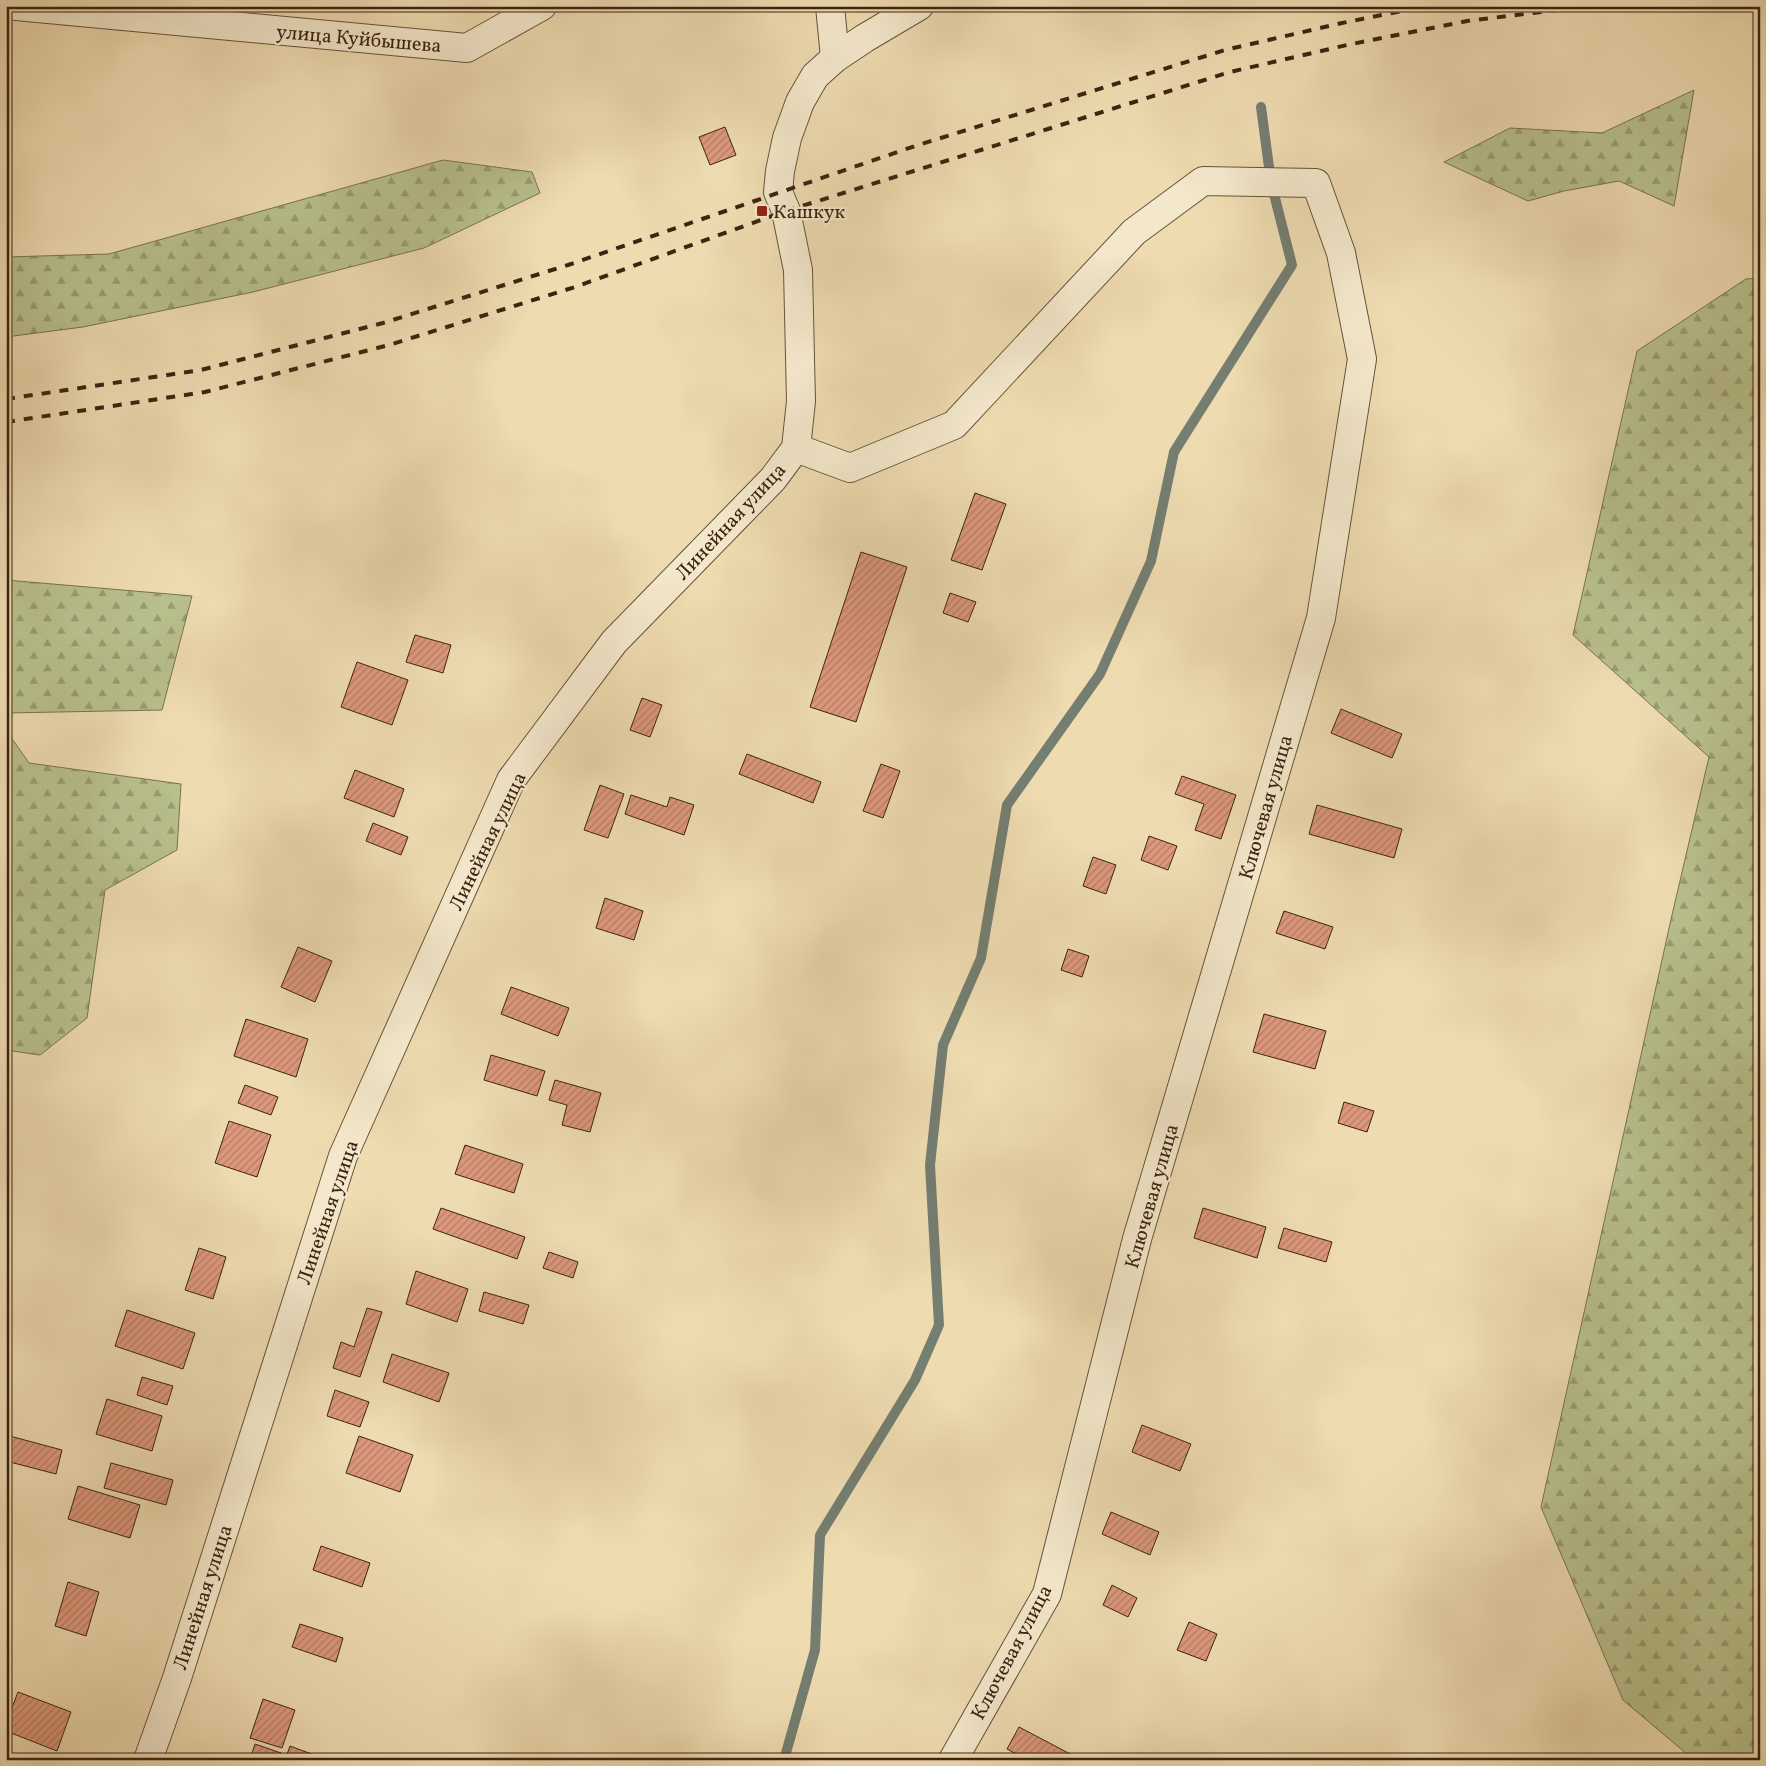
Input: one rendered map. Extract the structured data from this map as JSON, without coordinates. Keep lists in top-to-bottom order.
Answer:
{
  "streets": {
    "street": ["улица Куйбышева", "Линейная улица", "Ключевая улица"]
  },
  "crossings": [
    ["Линейная улица", "Ключевая улица"]
  ],
  "places": {
    "transit": ["Кашкук"]
  }
}
